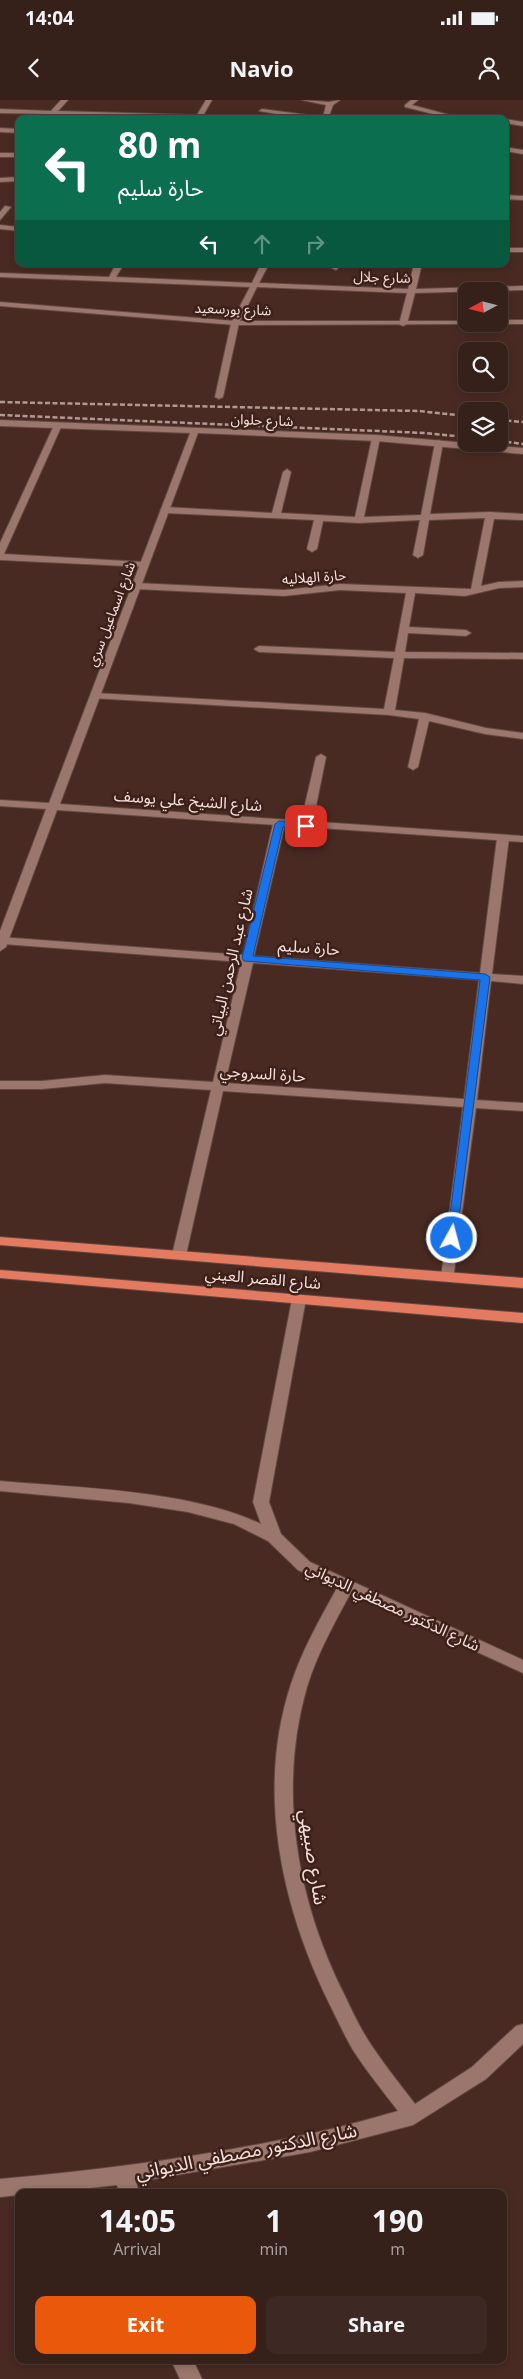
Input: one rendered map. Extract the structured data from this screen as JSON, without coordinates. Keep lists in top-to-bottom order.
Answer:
{
  "streets": {
    "highway": ["شارع القصر العيني"],
    "street": [
      "شارع جلال",
      "شارع بورسعيد",
      "شارع حلوان",
      "حارة الهلاليه",
      "شارع اسماعيل سري",
      "شارع الشيخ علي يوسف",
      "حارة سليم",
      "شارع عبد الرحمن البياتي",
      "حارة السروجي",
      "شارع الدكتور مصطفي الديواني",
      "شارع صبيهي"
    ]
  },
  "crossings": [
    ["شارع حلوان", "شارع اسماعيل سري"],
    ["حارة الهلاليه", "شارع اسماعيل سري"],
    ["شارع اسماعيل سري", "شارع الشيخ علي يوسف"],
    ["شارع اسماعيل سري", "حارة سليم"],
    ["شارع الشيخ علي يوسف", "شارع عبد الرحمن البياتي"],
    ["حارة سليم", "شارع عبد الرحمن البياتي"],
    ["شارع عبد الرحمن البياتي", "حارة السروجي"],
    ["شارع عبد الرحمن البياتي", "شارع القصر العيني"],
    ["شارع القصر العيني", "شارع الدكتور مصطفي الديواني"],
    ["شارع الدكتور مصطفي الديواني", "شارع صبيهي"]
  ],
  "north": "left",
  "page": {
    "status": "14:04",
    "header": "Navio",
    "turn": ["80 m", "حارة سليم"],
    "eta": [
      "14:05",
      "Arrival",
      "1",
      "min",
      "190",
      "m"
    ],
    "buttons": ["Exit", "Share"]
  }
}
